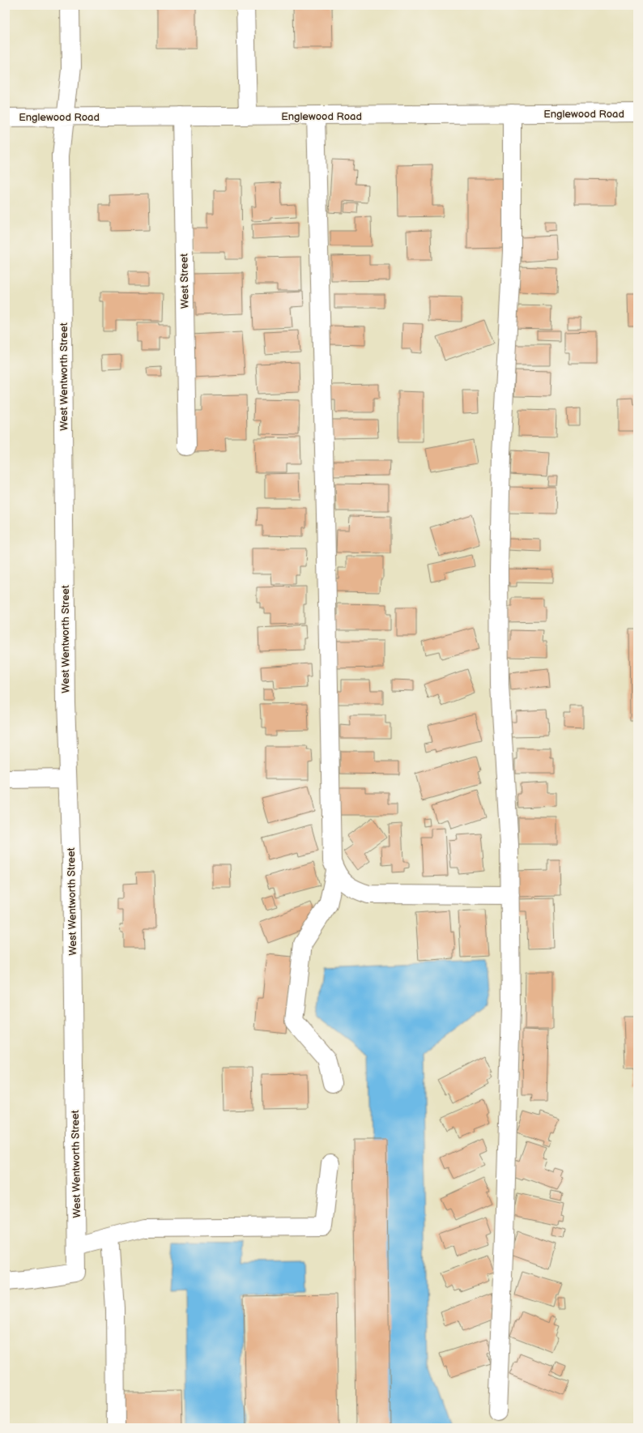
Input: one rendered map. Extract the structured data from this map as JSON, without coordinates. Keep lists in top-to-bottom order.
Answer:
{
  "streets": {
    "street": ["Englewood Road", "West Street", "West Wentworth Street"]
  },
  "crossings": [
    ["Englewood Road", "West Street"],
    ["Englewood Road", "West Wentworth Street"]
  ]
}
